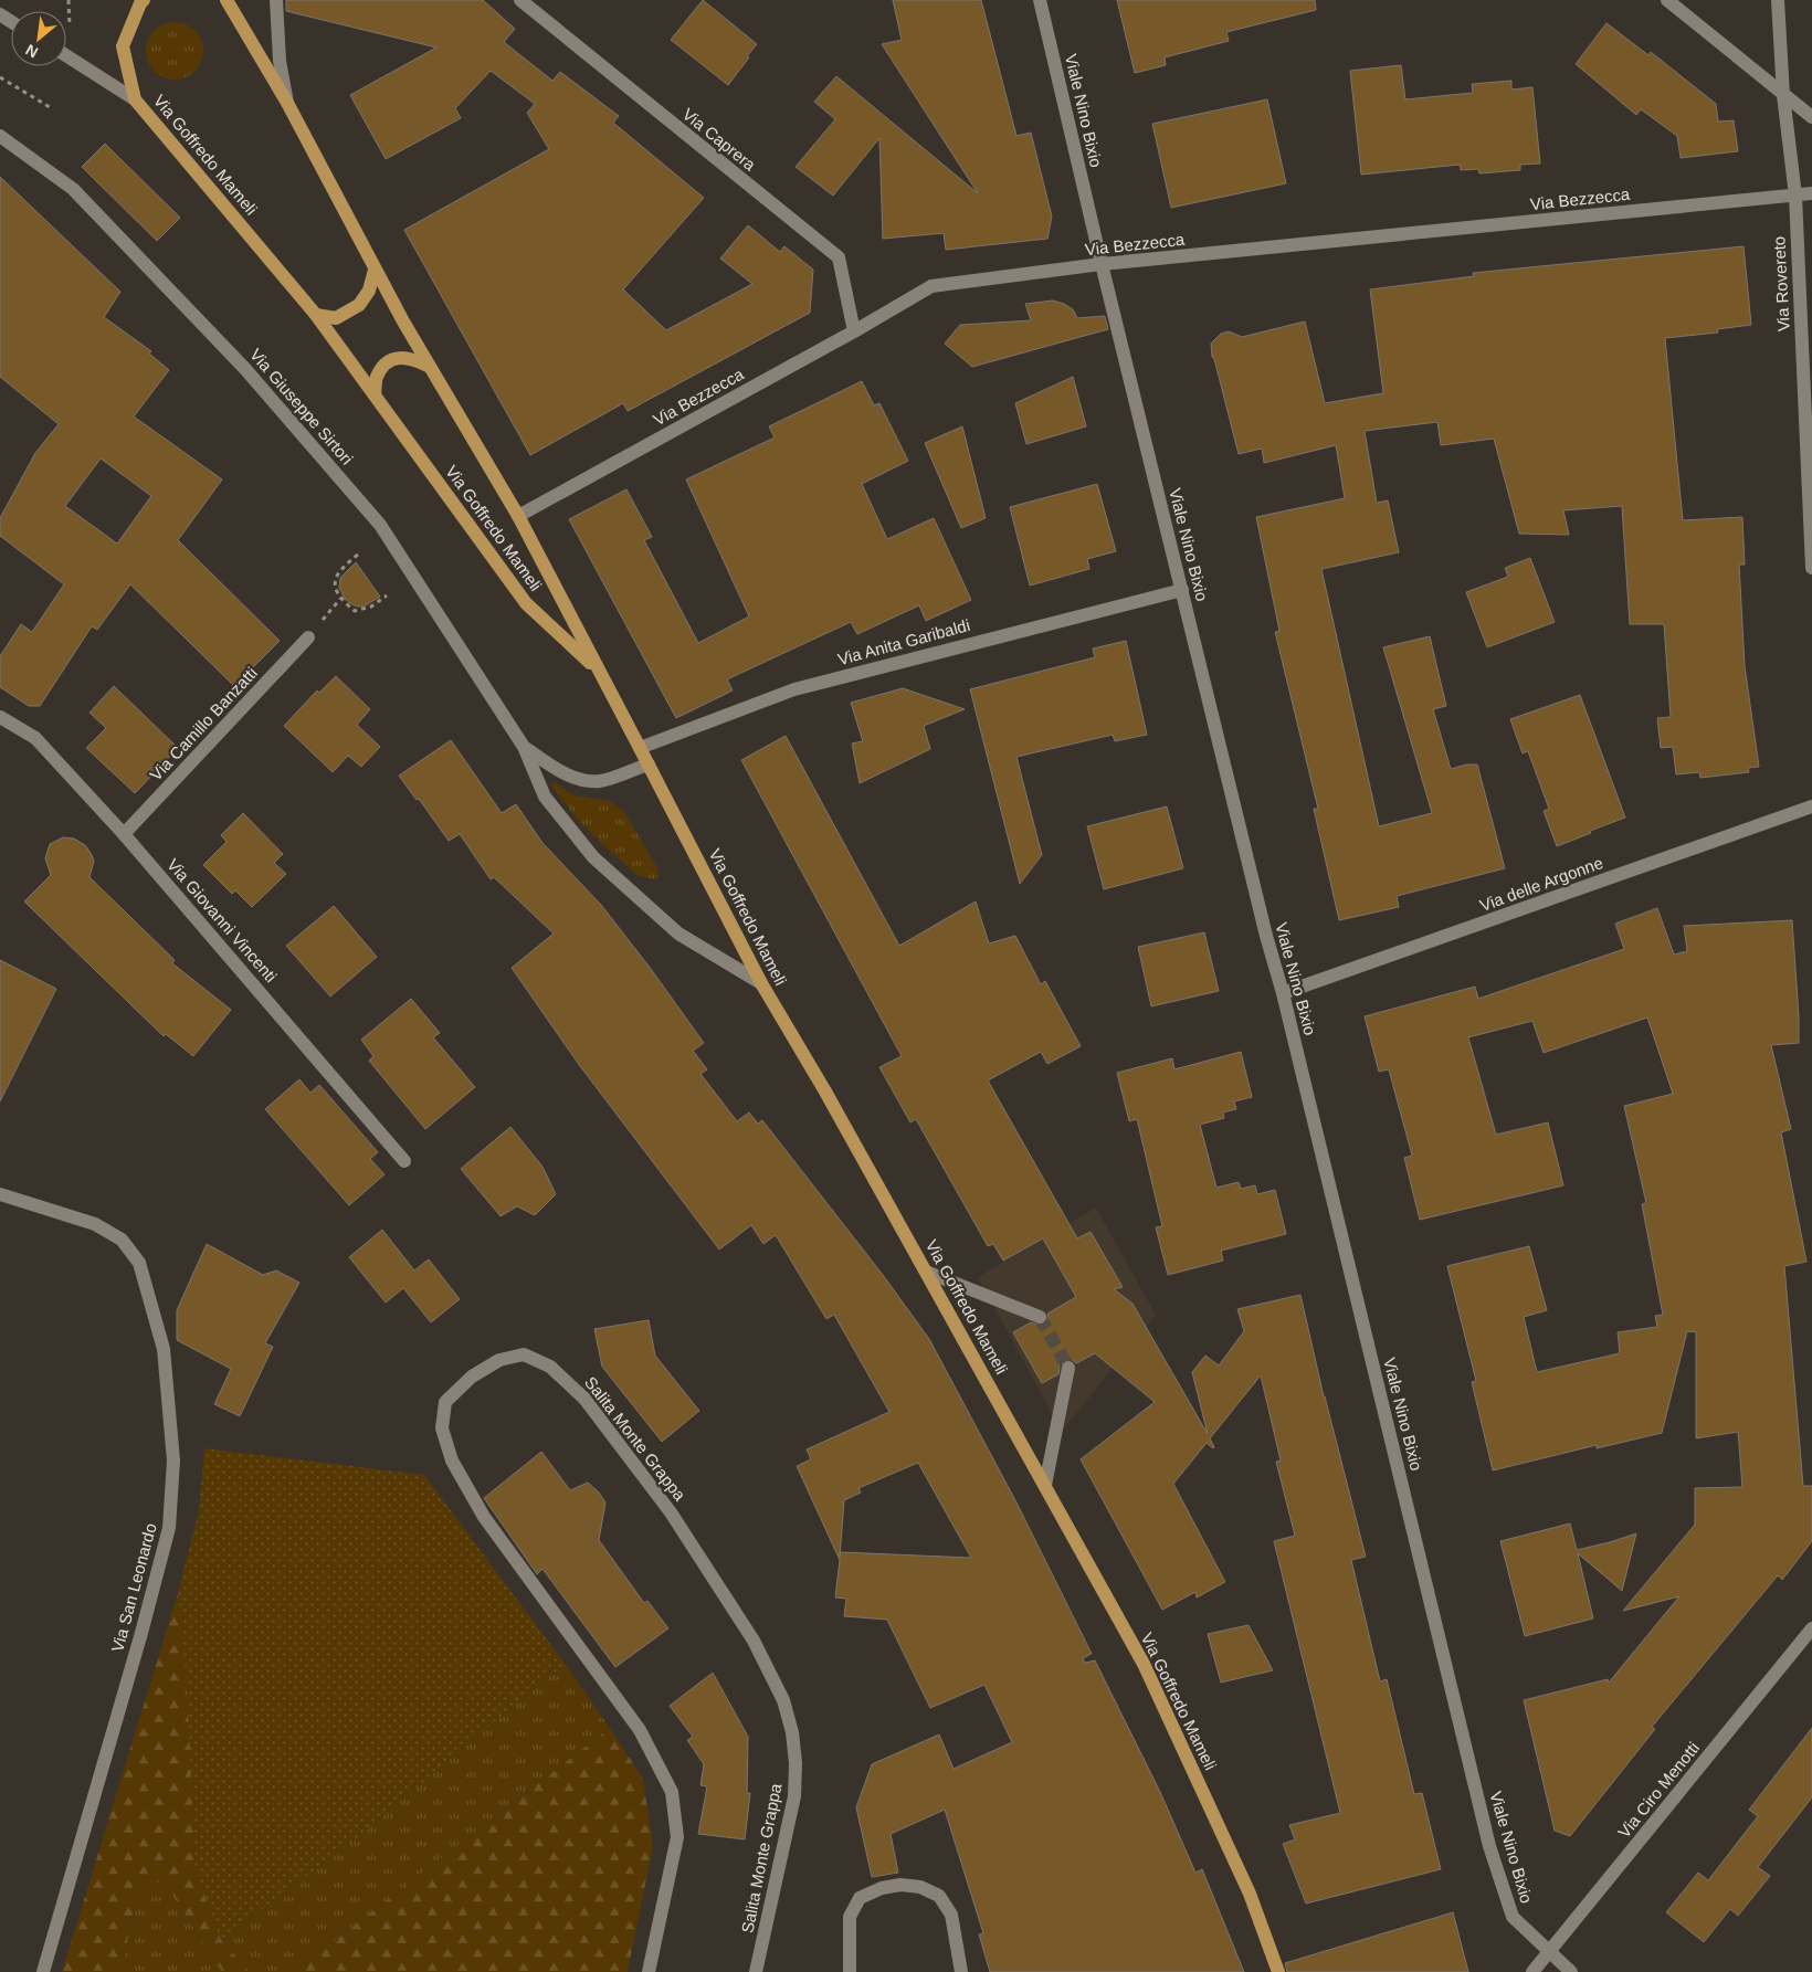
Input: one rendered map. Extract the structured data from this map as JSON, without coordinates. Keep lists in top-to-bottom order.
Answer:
{
  "streets": {
    "main road": ["Via Goffredo Mameli"],
    "street": [
      "Viale Nino Bixio",
      "Via Caprera",
      "Via Bezzecca",
      "Via Rovereto",
      "Via Giuseppe Sirtori",
      "Via Anita Garibaldi",
      "Via Camillo Banzatti",
      "Via delle Argonne",
      "Via Giovanni Vincenti",
      "Salita Monte Grappa",
      "Via San Leonardo",
      "Via Ciro Menotti"
    ]
  },
  "crossings": [
    ["Viale Nino Bixio", "Via Bezzecca"],
    ["Viale Nino Bixio", "Via Anita Garibaldi"],
    ["Viale Nino Bixio", "Via delle Argonne"],
    ["Viale Nino Bixio", "Via Ciro Menotti"],
    ["Via Caprera", "Via Bezzecca"],
    ["Via Goffredo Mameli", "Via Bezzecca"],
    ["Via Goffredo Mameli", "Via Giuseppe Sirtori"],
    ["Via Goffredo Mameli", "Via Anita Garibaldi"],
    ["Via Bezzecca", "Via Rovereto"],
    ["Via Camillo Banzatti", "Via Giovanni Vincenti"]
  ],
  "north": "bottom left"
}
